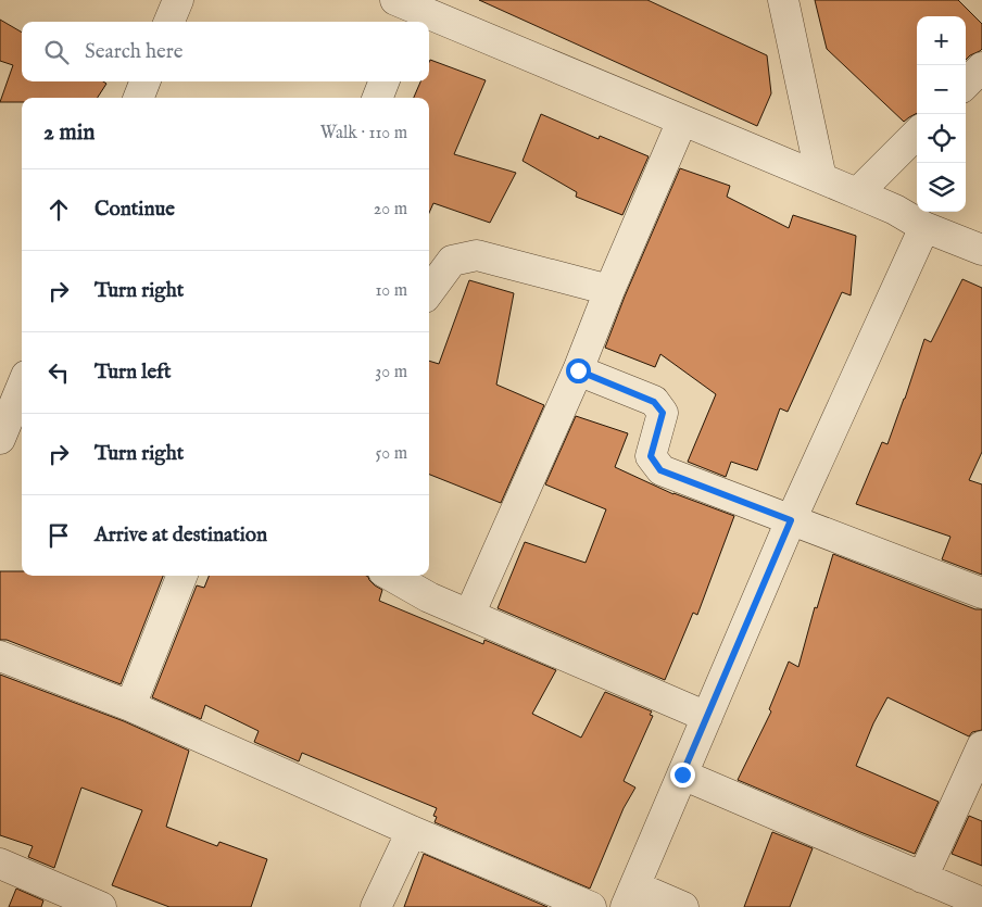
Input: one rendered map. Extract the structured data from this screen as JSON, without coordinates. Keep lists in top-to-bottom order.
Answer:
{
  "page": {
    "map_buttons": ["+", "−"],
    "search": "Search here",
    "heading": ["2 min", "Walk · 110 m"],
    "list": [
      ["Continue", "20 m"],
      ["Turn right", "10 m"],
      ["Turn left", "30 m"],
      ["Turn right", "50 m"],
      "Arrive at destination"
    ]
  }
}
